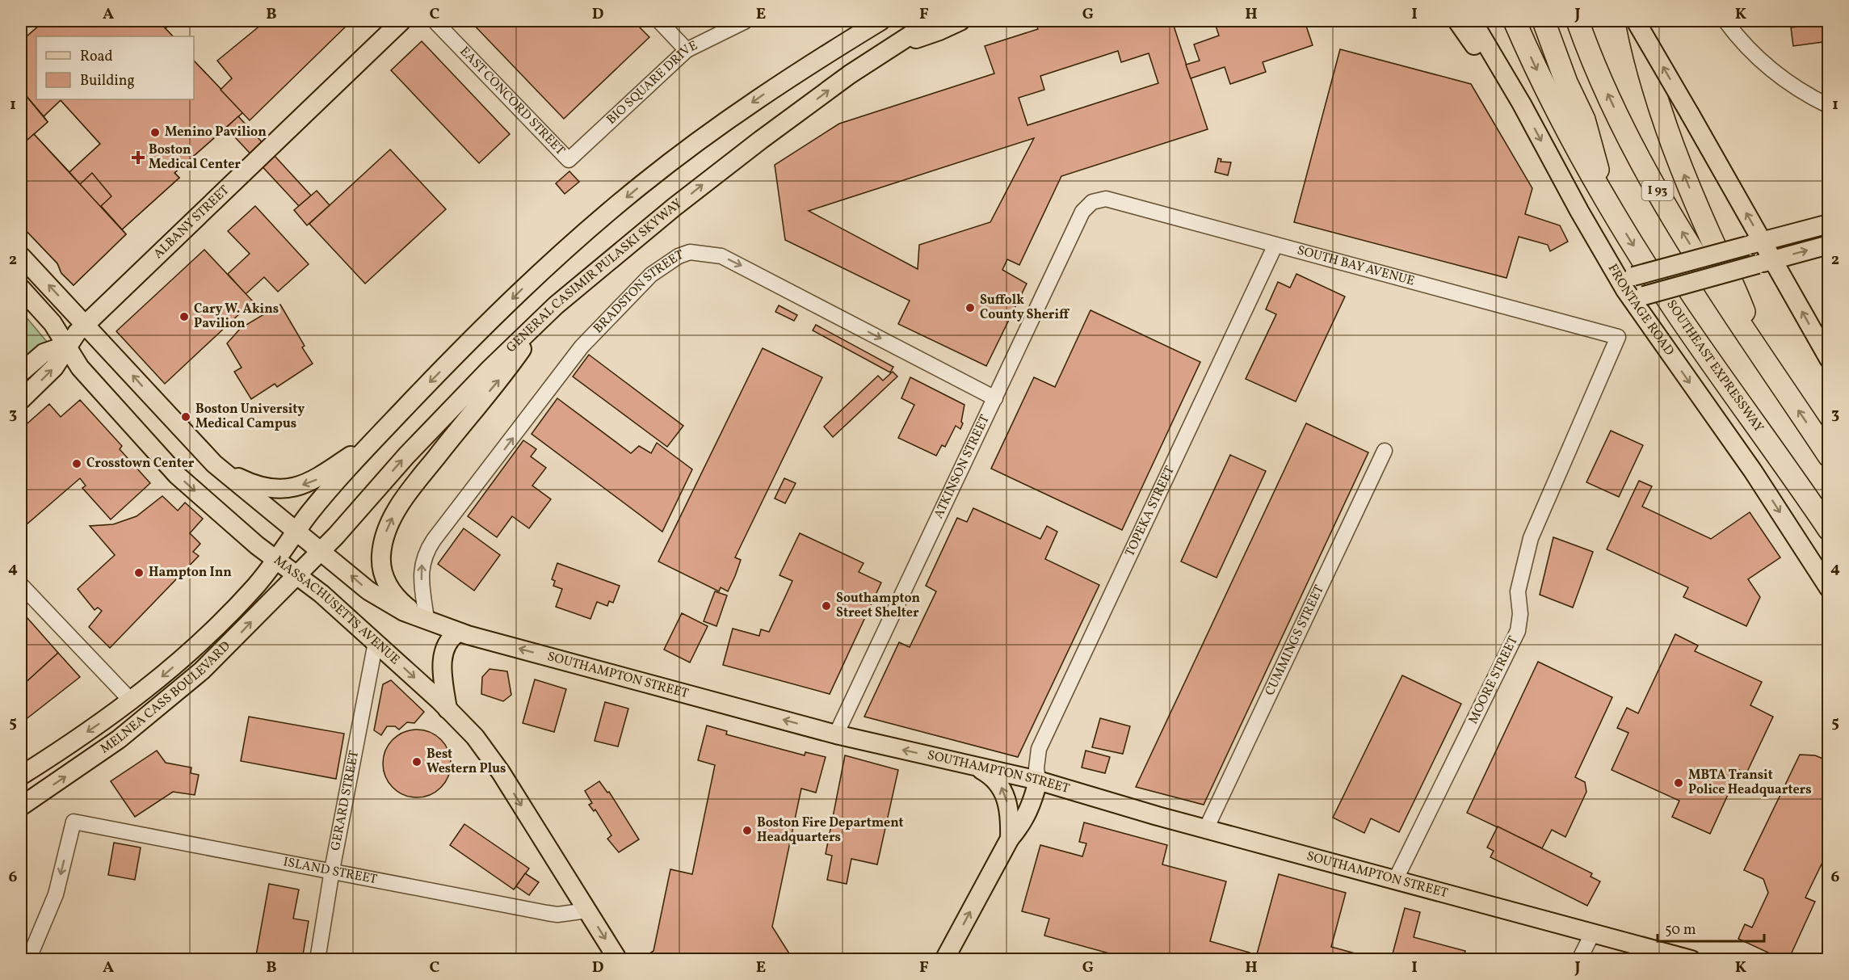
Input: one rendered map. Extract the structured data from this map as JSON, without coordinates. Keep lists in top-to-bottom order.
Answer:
{
  "streets": {
    "highway": ["I 93", "SOUTHEAST EXPRESSWAY"],
    "main road": [
      "ALBANY STREET",
      "GENERAL CASIMIR PULASKI SKYWAY",
      "FRONTAGE ROAD",
      "MASSACHUSETTS AVENUE",
      "SOUTHAMPTON STREET",
      "MELNEA CASS BOULEVARD"
    ],
    "street": [
      "BIO SQUARE DRIVE",
      "EAST CONCORD STREET",
      "SOUTH BAY AVENUE",
      "BRADSTON STREET",
      "ATKINSON STREET",
      "TOPEKA STREET",
      "CUMMINGS STREET",
      "MOORE STREET",
      "GERARD STREET",
      "ISLAND STREET"
    ]
  },
  "crossings": [
    ["BIO SQUARE DRIVE", "EAST CONCORD STREET"],
    ["ALBANY STREET", "MASSACHUSETTS AVENUE"],
    ["SOUTH BAY AVENUE", "ATKINSON STREET"],
    ["SOUTH BAY AVENUE", "TOPEKA STREET"],
    ["SOUTH BAY AVENUE", "MOORE STREET"],
    ["GENERAL CASIMIR PULASKI SKYWAY", "MASSACHUSETTS AVENUE"],
    ["GENERAL CASIMIR PULASKI SKYWAY", "SOUTHAMPTON STREET"],
    ["GENERAL CASIMIR PULASKI SKYWAY", "MELNEA CASS BOULEVARD"],
    ["BRADSTON STREET", "ATKINSON STREET"],
    ["BRADSTON STREET", "SOUTHAMPTON STREET"],
    ["ATKINSON STREET", "SOUTHAMPTON STREET"],
    ["TOPEKA STREET", "SOUTHAMPTON STREET"],
    ["MASSACHUSETTS AVENUE", "MELNEA CASS BOULEVARD"],
    ["MASSACHUSETTS AVENUE", "GERARD STREET"],
    ["MASSACHUSETTS AVENUE", "ISLAND STREET"],
    ["CUMMINGS STREET", "SOUTHAMPTON STREET"],
    ["SOUTHAMPTON STREET", "MOORE STREET"],
    ["GERARD STREET", "ISLAND STREET"]
  ],
  "one_way": ["SOUTHAMPTON STREET"],
  "places": {
    "other": [
      "Menino Pavilion",
      "Suffolk County Sheriff",
      "Cary W. Akins Pavilion",
      "Boston University Medical Campus",
      "Crosstown Center",
      "Hampton Inn",
      "Southampton Street Shelter",
      "Best Western Plus",
      "MBTA Transit Police Headquarters",
      "Boston Fire Department Headquarters"
    ],
    "health": ["Boston Medical Center"]
  },
  "legend": ["Road", "Building"],
  "scale_bar": "50 m",
  "grid": {
    "columns": [
      "A",
      "B",
      "C",
      "D",
      "E",
      "F",
      "G",
      "H",
      "I",
      "J",
      "K"
    ],
    "rows": [
      "1",
      "2",
      "3",
      "4",
      "5",
      "6"
    ]
  }
}
